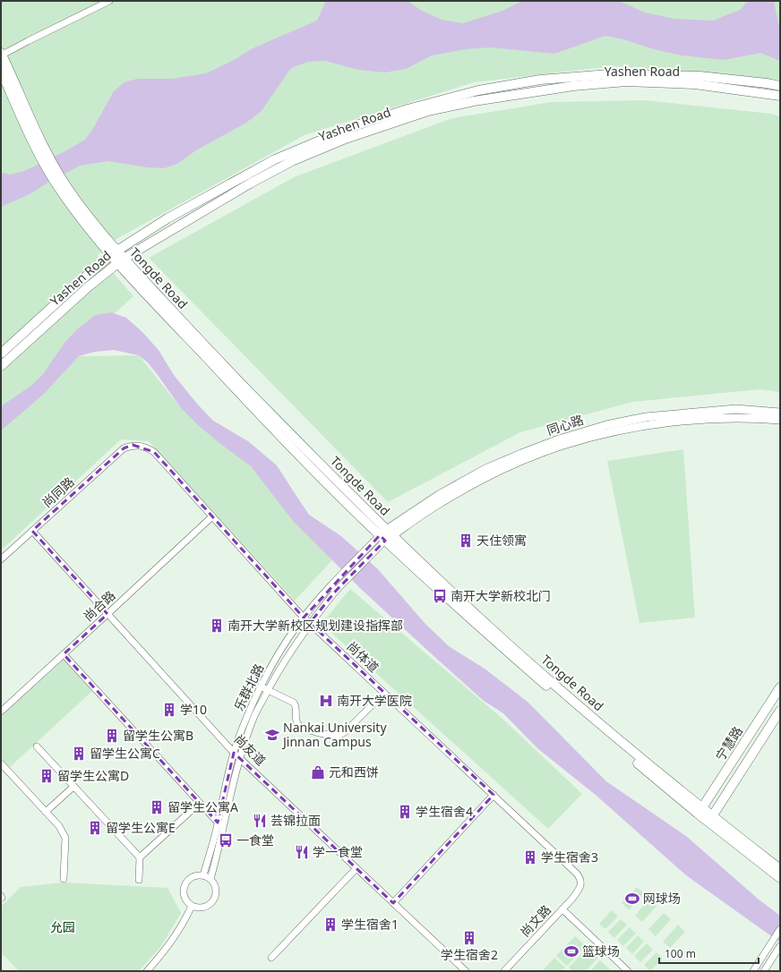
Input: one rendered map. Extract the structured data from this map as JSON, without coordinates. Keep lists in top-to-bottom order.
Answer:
{
  "streets": {
    "main road": ["Yashen Road", "Tongde Road", "宁慧路"],
    "street": [
      "同心路",
      "尚同路",
      "尚合路",
      "尚体道",
      "乐群北路",
      "尚友道",
      "尚文路"
    ]
  },
  "crossings": [
    ["Yashen Road", "Tongde Road"],
    ["Tongde Road", "同心路"],
    ["Tongde Road", "乐群北路"],
    ["Tongde Road", "宁慧路"],
    ["同心路", "乐群北路"],
    ["尚同路", "尚体道"],
    ["尚同路", "尚友道"],
    ["尚合路", "尚体道"],
    ["尚合路", "尚友道"],
    ["尚体道", "乐群北路"],
    ["尚体道", "尚文路"],
    ["乐群北路", "尚友道"]
  ],
  "parks": ["允园"],
  "places": {
    "building": [
      "天住领寓",
      "南开大学新校区规划建设指挥部",
      "学10",
      "留学生公寓B",
      "留学生公寓C",
      "留学生公寓D",
      "留学生公寓A",
      "学生宿舍4",
      "留学生公寓E",
      "学生宿舍3",
      "学生宿舍1",
      "学生宿舍2"
    ],
    "bus stop": ["南开大学新校北门", "一食堂"],
    "hospital": ["南开大学医院"],
    "school or university": ["Nankai University Jinnan Campus"],
    "shop": ["元和西饼"],
    "restaurant": ["芸锦拉面", "学一食堂"],
    "sports": ["网球场", "篮球场"]
  },
  "scale_bar": "100 m"
}
